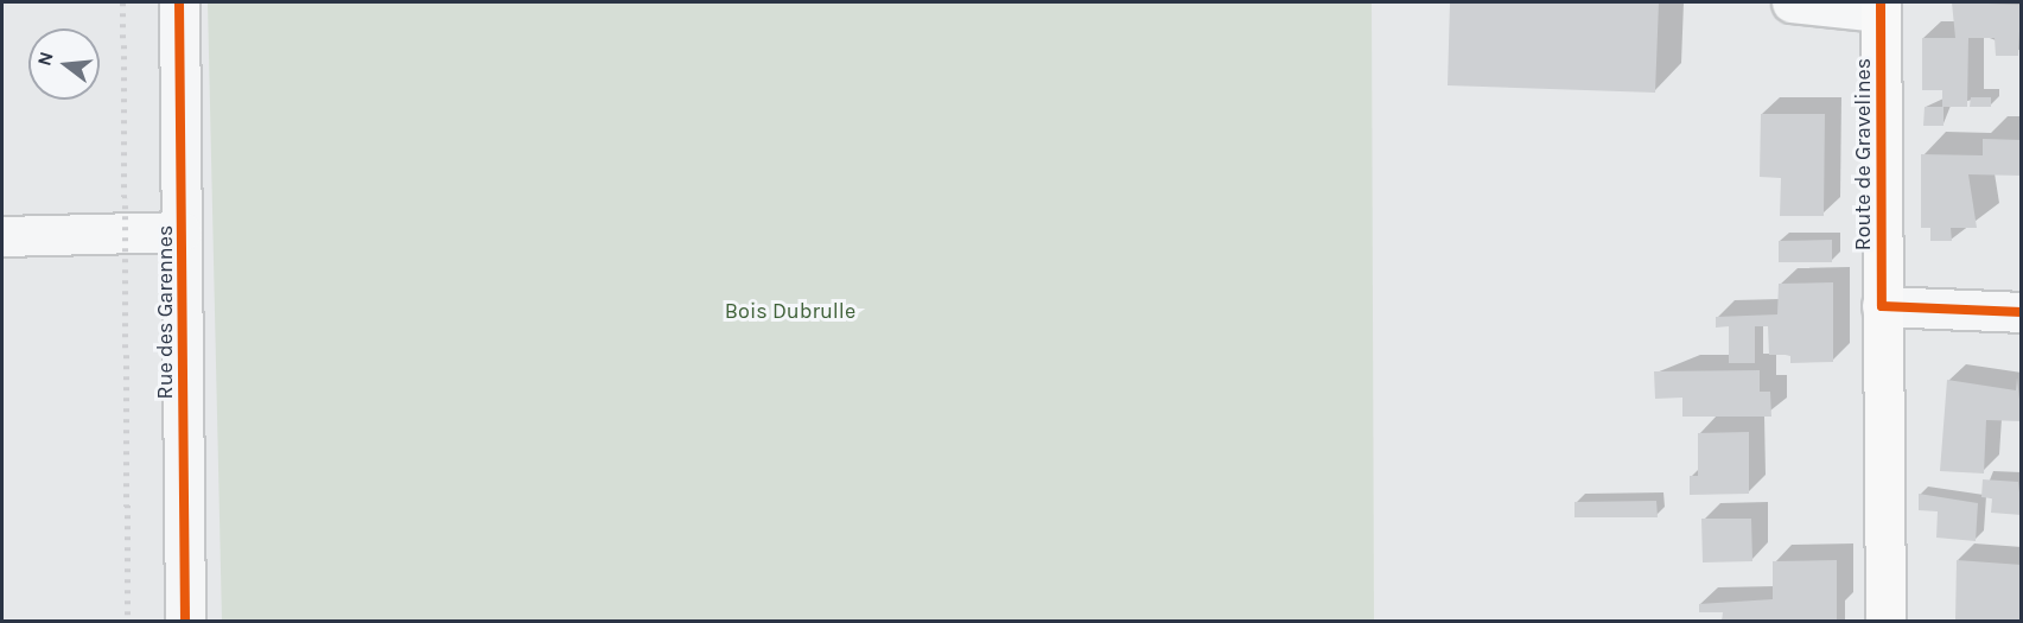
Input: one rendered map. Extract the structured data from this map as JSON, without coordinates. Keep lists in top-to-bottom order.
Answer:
{
  "streets": {
    "main road": ["Route de Gravelines"],
    "street": ["Rue des Garennes"]
  },
  "parks": ["Bois Dubrulle"],
  "north": "left"
}
